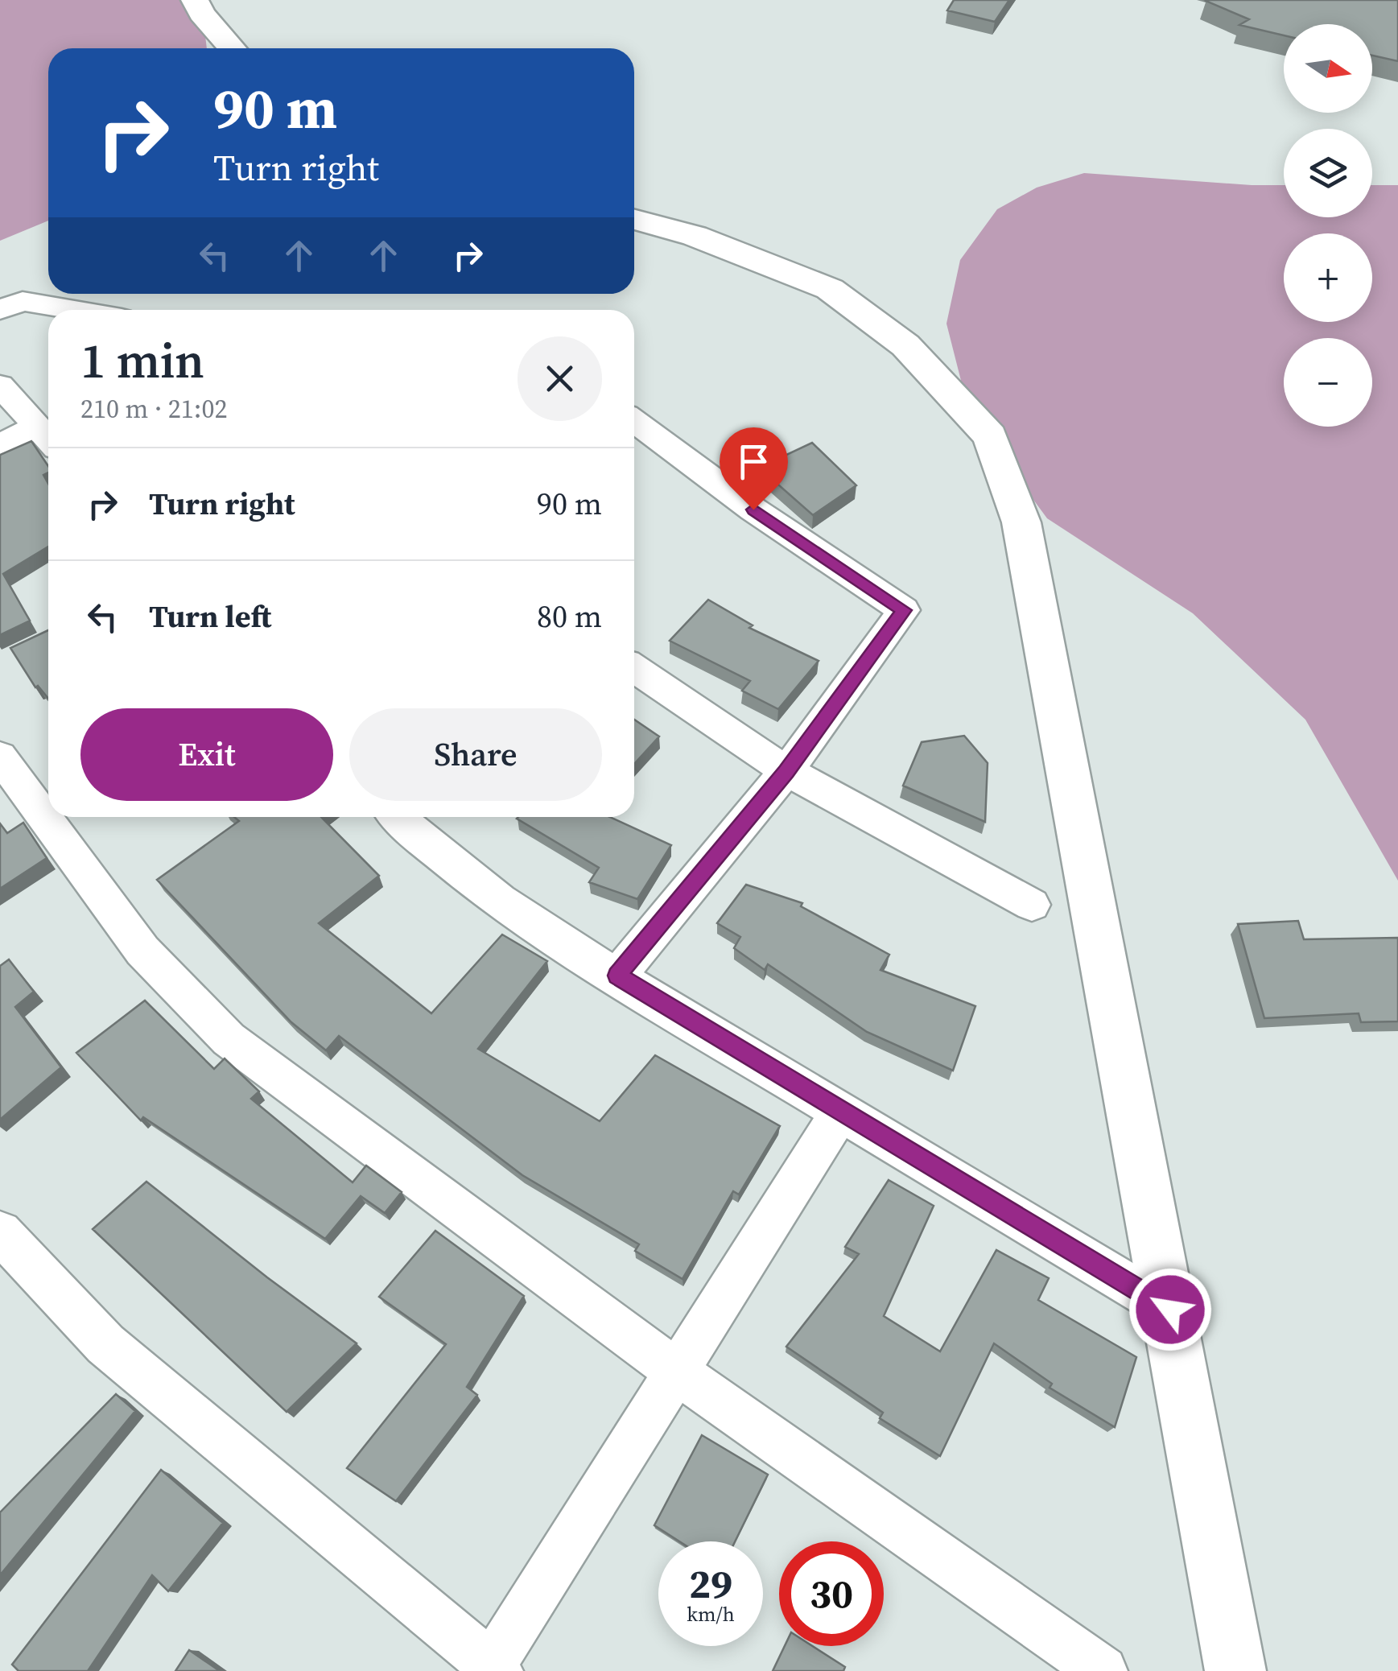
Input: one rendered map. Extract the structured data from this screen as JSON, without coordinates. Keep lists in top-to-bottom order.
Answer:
{
  "north": "right",
  "page": {
    "map_buttons": ["+", "−"],
    "turn": ["90 m", "Turn right"],
    "heading": ["1 min", "210 m · 21:02"],
    "list": [
      {
        "name": "Turn right",
        "value": "90 m"
      },
      {
        "name": "Turn left",
        "value": "80 m"
      }
    ],
    "buttons": ["Exit", "Share"],
    "speed": "29 km/h",
    "limit": "30"
  }
}
